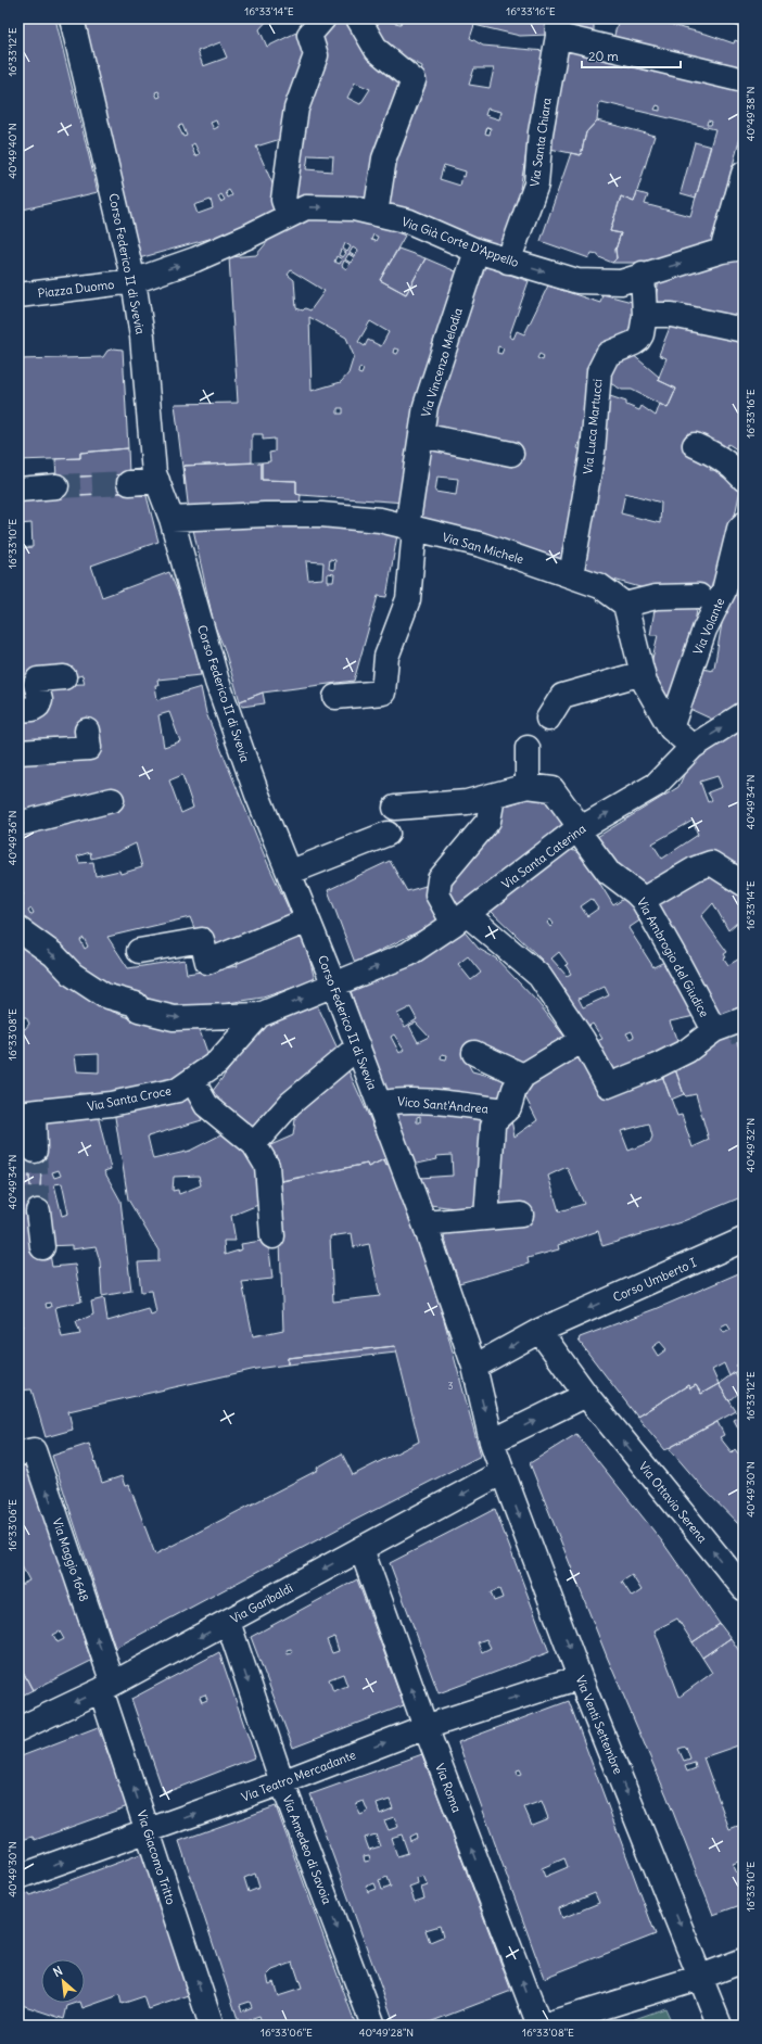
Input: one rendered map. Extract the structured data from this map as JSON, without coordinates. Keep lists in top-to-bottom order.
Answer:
{
  "streets": {
    "street": [
      "Via Santa Chiara",
      "Via Già Corte D'Appello",
      "Corso Federico II di Svevia",
      "Piazza Duomo",
      "Via Vincenzo Melodia",
      "Via Luca Martucci",
      "Via San Michele",
      "Via Volante",
      "Via Santa Caterina",
      "Via Ambrogio del Giudice",
      "Via Santa Croce",
      "Vico Sant'Andrea",
      "Corso Umberto I",
      "Via Ottavio Serena",
      "Via Maggio 1648",
      "Via Garibaldi",
      "Via Venti Settembre",
      "Via Teatro Mercadante",
      "Via Roma",
      "Via Amedeo di Savoia",
      "Via Giacomo Tritto"
    ]
  },
  "crossings": [
    ["Via Santa Chiara", "Via Già Corte D'Appello"],
    ["Via Già Corte D'Appello", "Corso Federico II di Svevia"],
    ["Via Già Corte D'Appello", "Piazza Duomo"],
    ["Via Già Corte D'Appello", "Via Vincenzo Melodia"],
    ["Via Già Corte D'Appello", "Via Luca Martucci"],
    ["Corso Federico II di Svevia", "Piazza Duomo"],
    ["Corso Federico II di Svevia", "Via San Michele"],
    ["Corso Federico II di Svevia", "Via Santa Caterina"],
    ["Corso Federico II di Svevia", "Via Santa Croce"],
    ["Corso Federico II di Svevia", "Vico Sant'Andrea"],
    ["Corso Federico II di Svevia", "Corso Umberto I"],
    ["Corso Federico II di Svevia", "Via Venti Settembre"],
    ["Via Vincenzo Melodia", "Via San Michele"],
    ["Via Luca Martucci", "Via San Michele"],
    ["Via Santa Caterina", "Via Ambrogio del Giudice"],
    ["Via Santa Caterina", "Via Santa Croce"],
    ["Corso Umberto I", "Via Ottavio Serena"],
    ["Via Maggio 1648", "Via Garibaldi"],
    ["Via Maggio 1648", "Via Giacomo Tritto"],
    ["Via Garibaldi", "Via Venti Settembre"],
    ["Via Garibaldi", "Via Roma"],
    ["Via Garibaldi", "Via Amedeo di Savoia"],
    ["Via Garibaldi", "Via Giacomo Tritto"],
    ["Via Venti Settembre", "Via Teatro Mercadante"],
    ["Via Teatro Mercadante", "Via Roma"],
    ["Via Teatro Mercadante", "Via Amedeo di Savoia"],
    ["Via Teatro Mercadante", "Via Giacomo Tritto"]
  ],
  "one_way": [
    "Via Ottavio Serena",
    "Via Maggio 1648",
    "Via Garibaldi",
    "Via Venti Settembre",
    "Via Teatro Mercadante",
    "Via Roma",
    "Via Amedeo di Savoia",
    "Via Giacomo Tritto"
  ],
  "house_numbers": ["3"],
  "scale_bar": "20 m",
  "north": "top left",
  "coordinates": [
    "16°33'14\"E",
    "16°33'16\"E",
    "16°33'12\"E",
    "40°49'38\"N",
    "40°49'40\"N",
    "16°33'10\"E",
    "40°49'34\"N",
    "40°49'36\"N",
    "16°33'08\"E",
    "40°49'32\"N",
    "40°49'30\"N",
    "16°33'06\"E",
    "40°49'28\"N"
  ]
}
